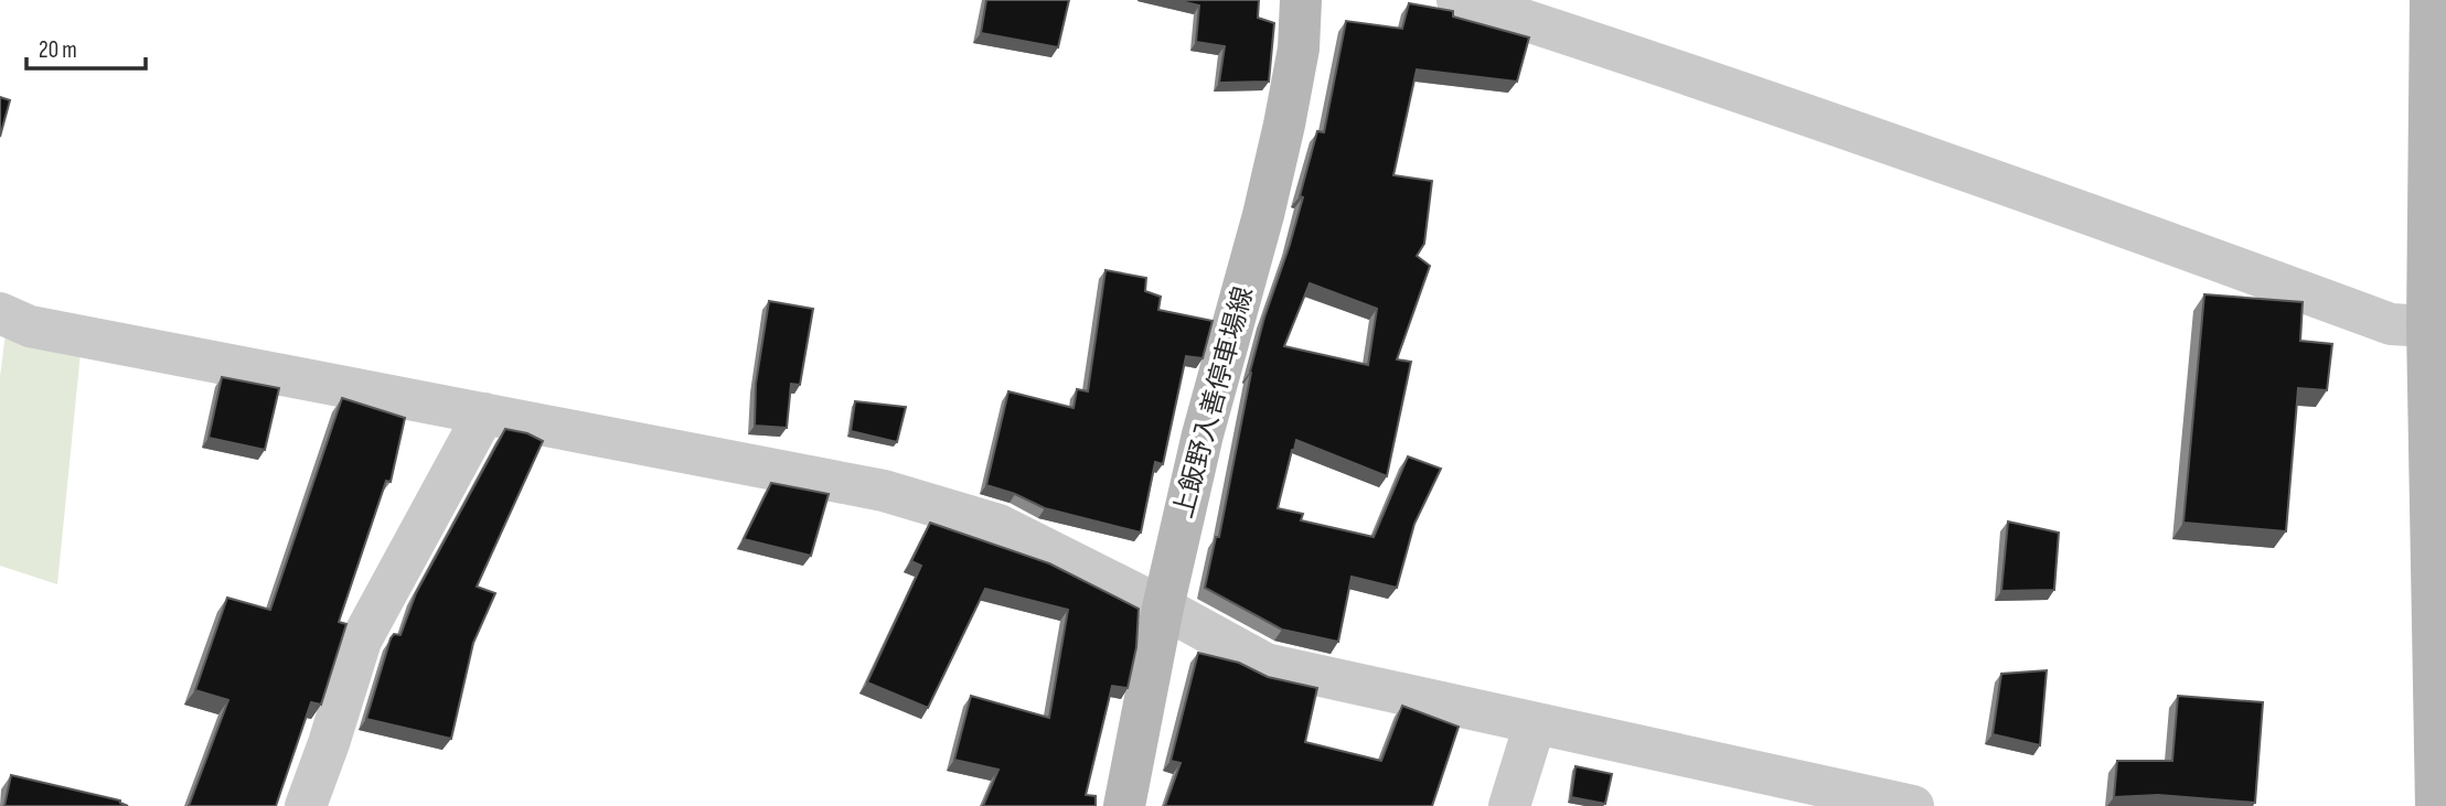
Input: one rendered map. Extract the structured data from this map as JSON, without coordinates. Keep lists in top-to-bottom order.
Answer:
{
  "streets": {
    "main road": ["上飯野入善停車場線"]
  },
  "scale_bar": "20 m"
}
